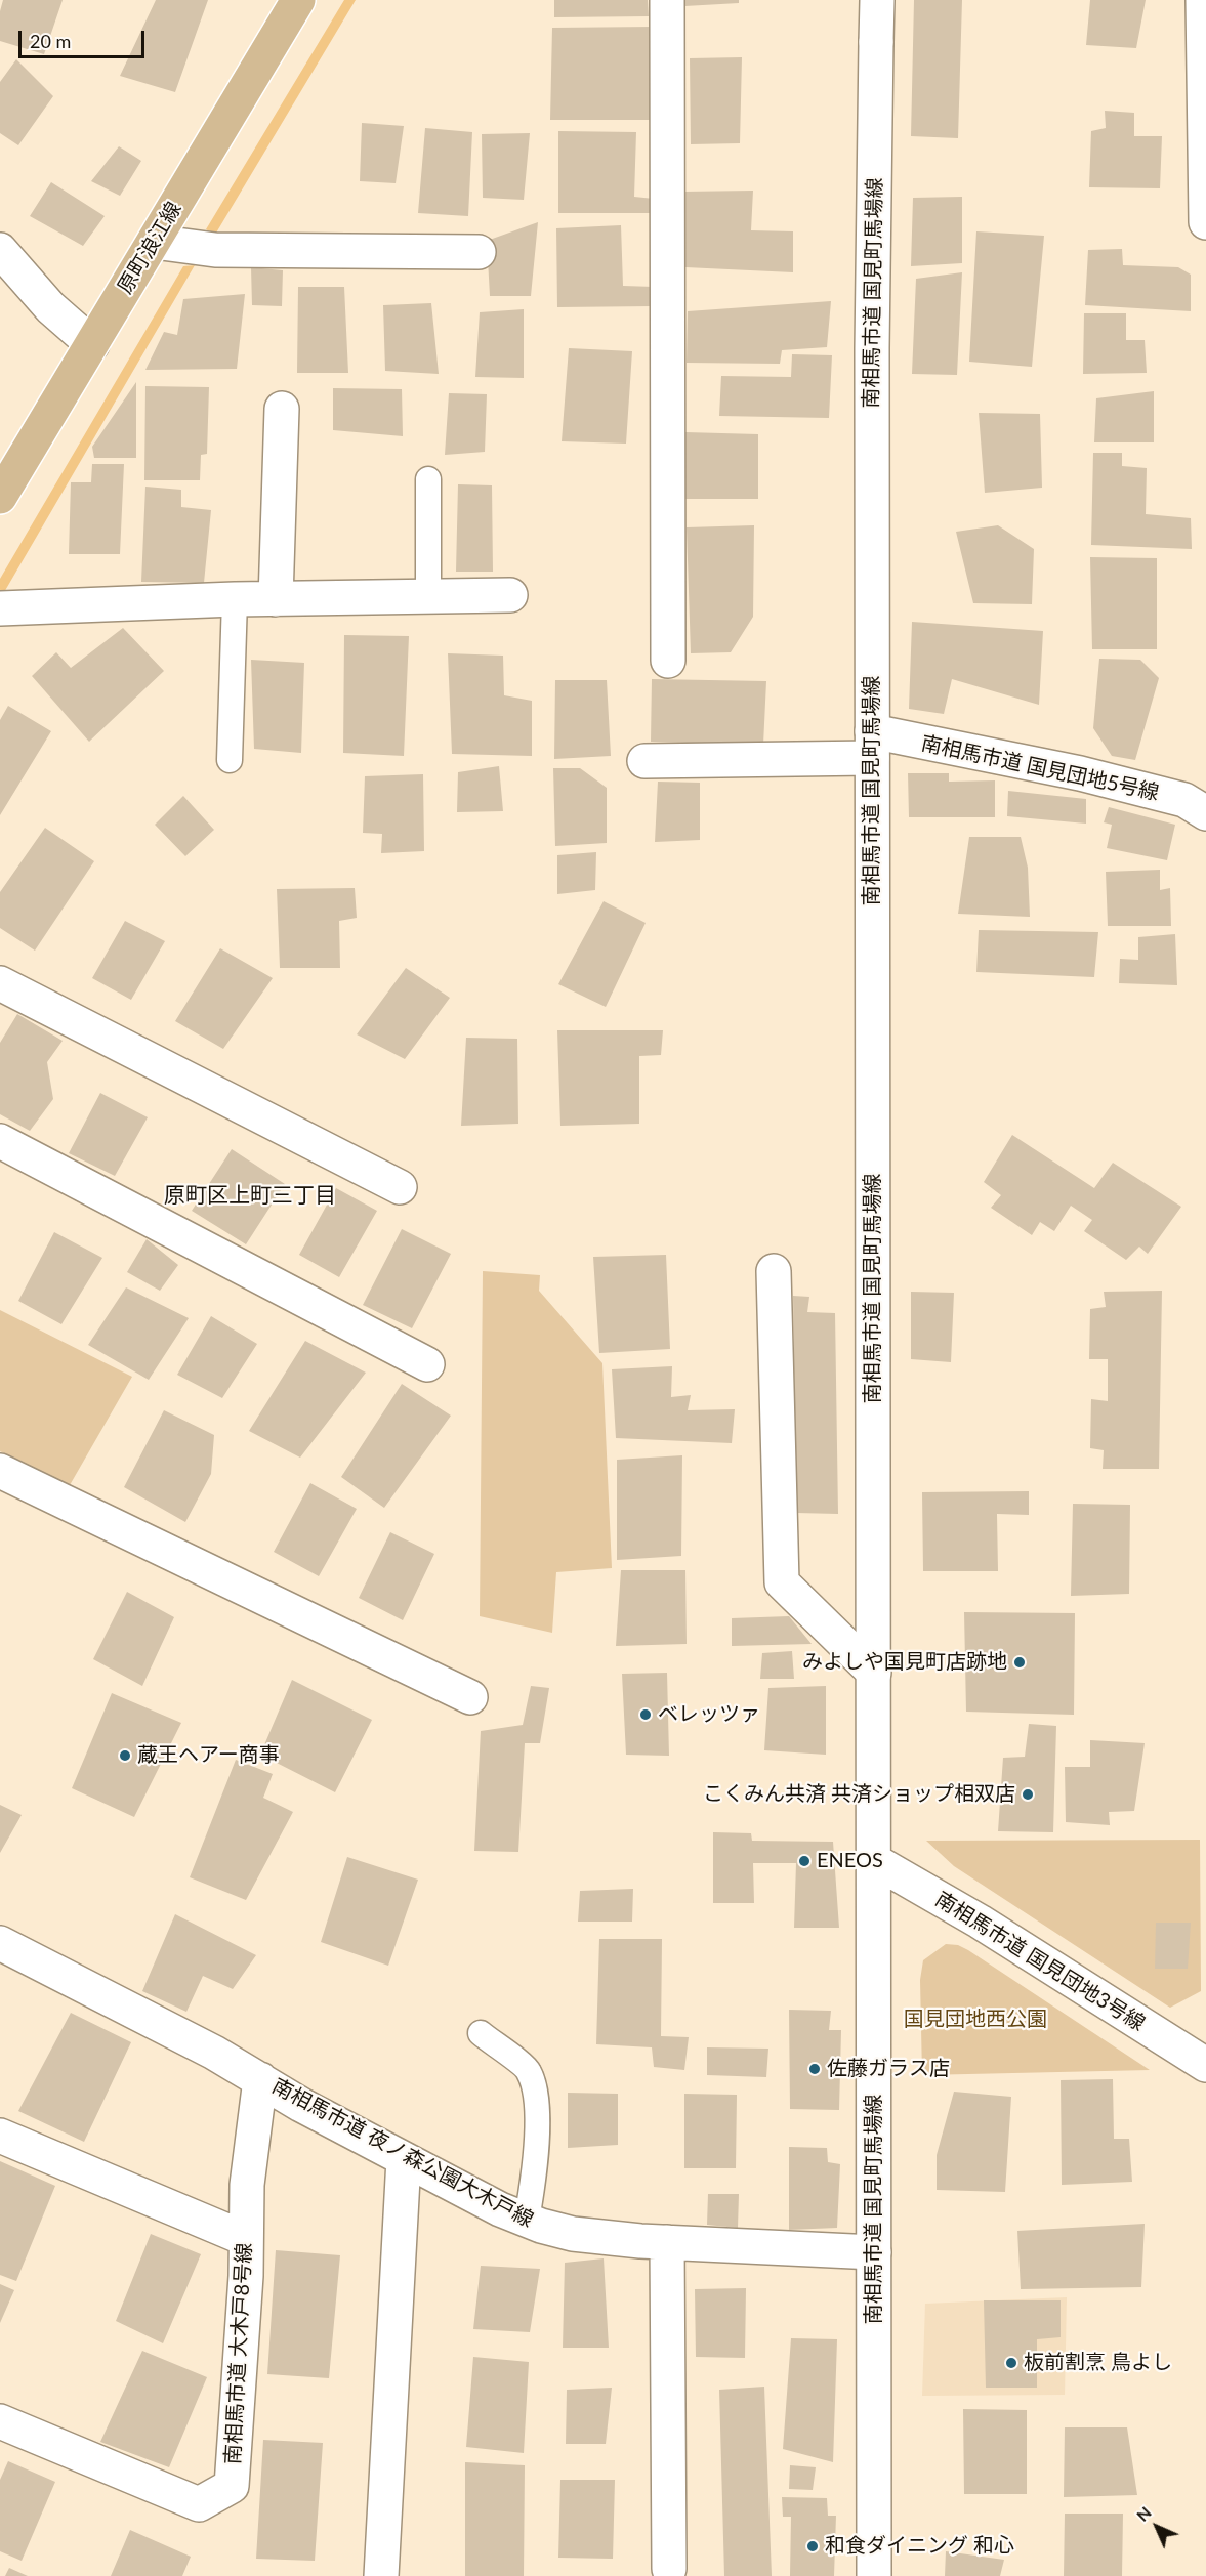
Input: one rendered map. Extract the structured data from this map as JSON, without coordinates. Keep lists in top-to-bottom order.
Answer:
{
  "streets": {
    "main road": ["原町浪江線"],
    "street": [
      "南相馬市道 国見町馬場線",
      "南相馬市道 国見団地5号線",
      "南相馬市道 国見団地3号線",
      "南相馬市道 夜ノ森公園大木戸線",
      "南相馬市道 大木戸8号線"
    ]
  },
  "crossings": [
    ["南相馬市道 国見町馬場線", "南相馬市道 国見団地5号線"],
    ["南相馬市道 国見町馬場線", "南相馬市道 国見団地3号線"],
    ["南相馬市道 国見町馬場線", "南相馬市道 夜ノ森公園大木戸線"],
    ["南相馬市道 夜ノ森公園大木戸線", "南相馬市道 大木戸8号線"]
  ],
  "districts": ["原町区上町三丁目"],
  "parks": ["国見団地西公園"],
  "places": [
    "みよしや国見町店跡地",
    "ベレッツァ",
    "蔵王ヘアー商事",
    "こくみん共済 共済ショップ相双店",
    "ENEOS",
    "佐藤ガラス店",
    "板前割烹 鳥よし",
    "和食ダイニング 和心"
  ],
  "scale_bar": "20 m",
  "north": "top left"
}
